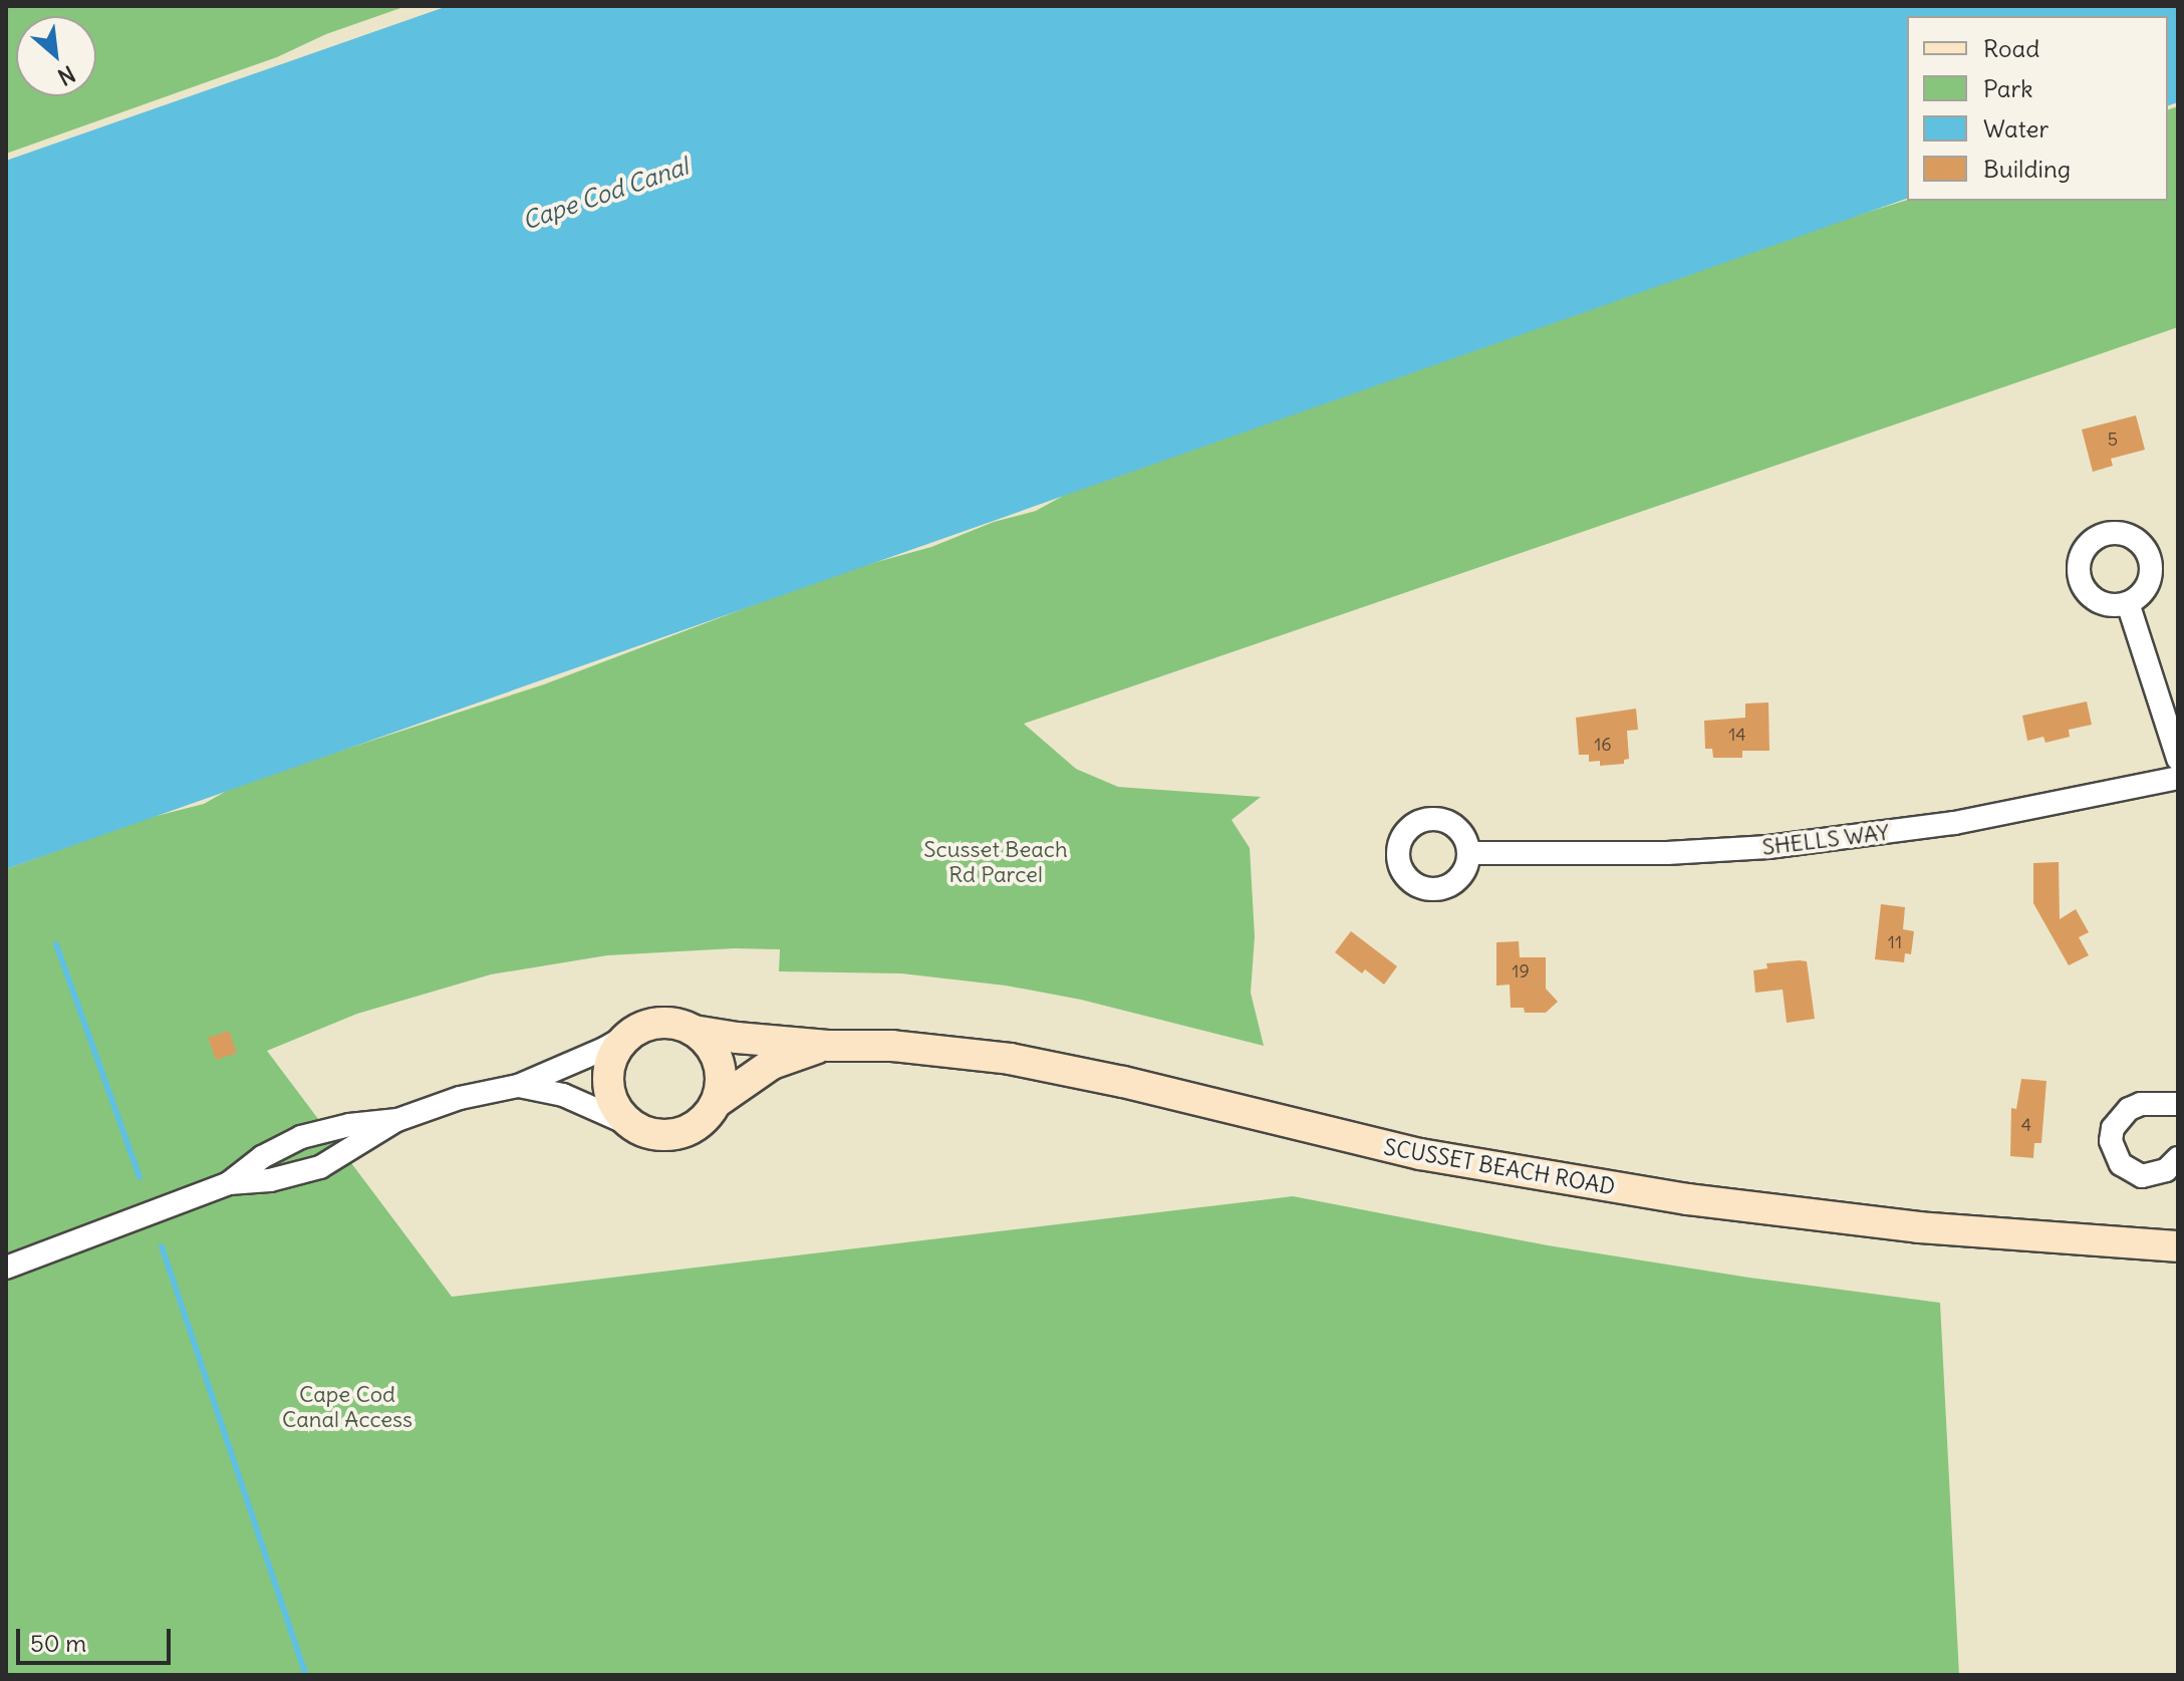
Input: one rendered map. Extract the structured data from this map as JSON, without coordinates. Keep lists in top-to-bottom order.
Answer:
{
  "streets": {
    "main road": ["SCUSSET BEACH ROAD"],
    "street": ["SHELLS WAY"]
  },
  "water": ["Cape Cod Canal"],
  "parks": ["Scusset Beach Rd Parcel", "Cape Cod Canal Access"],
  "house_numbers": [
    "5",
    "14",
    "16",
    "11",
    "19",
    "4"
  ],
  "legend": [
    "Road",
    "Park",
    "Water",
    "Building"
  ],
  "scale_bar": "50 m",
  "north": "bottom right"
}
